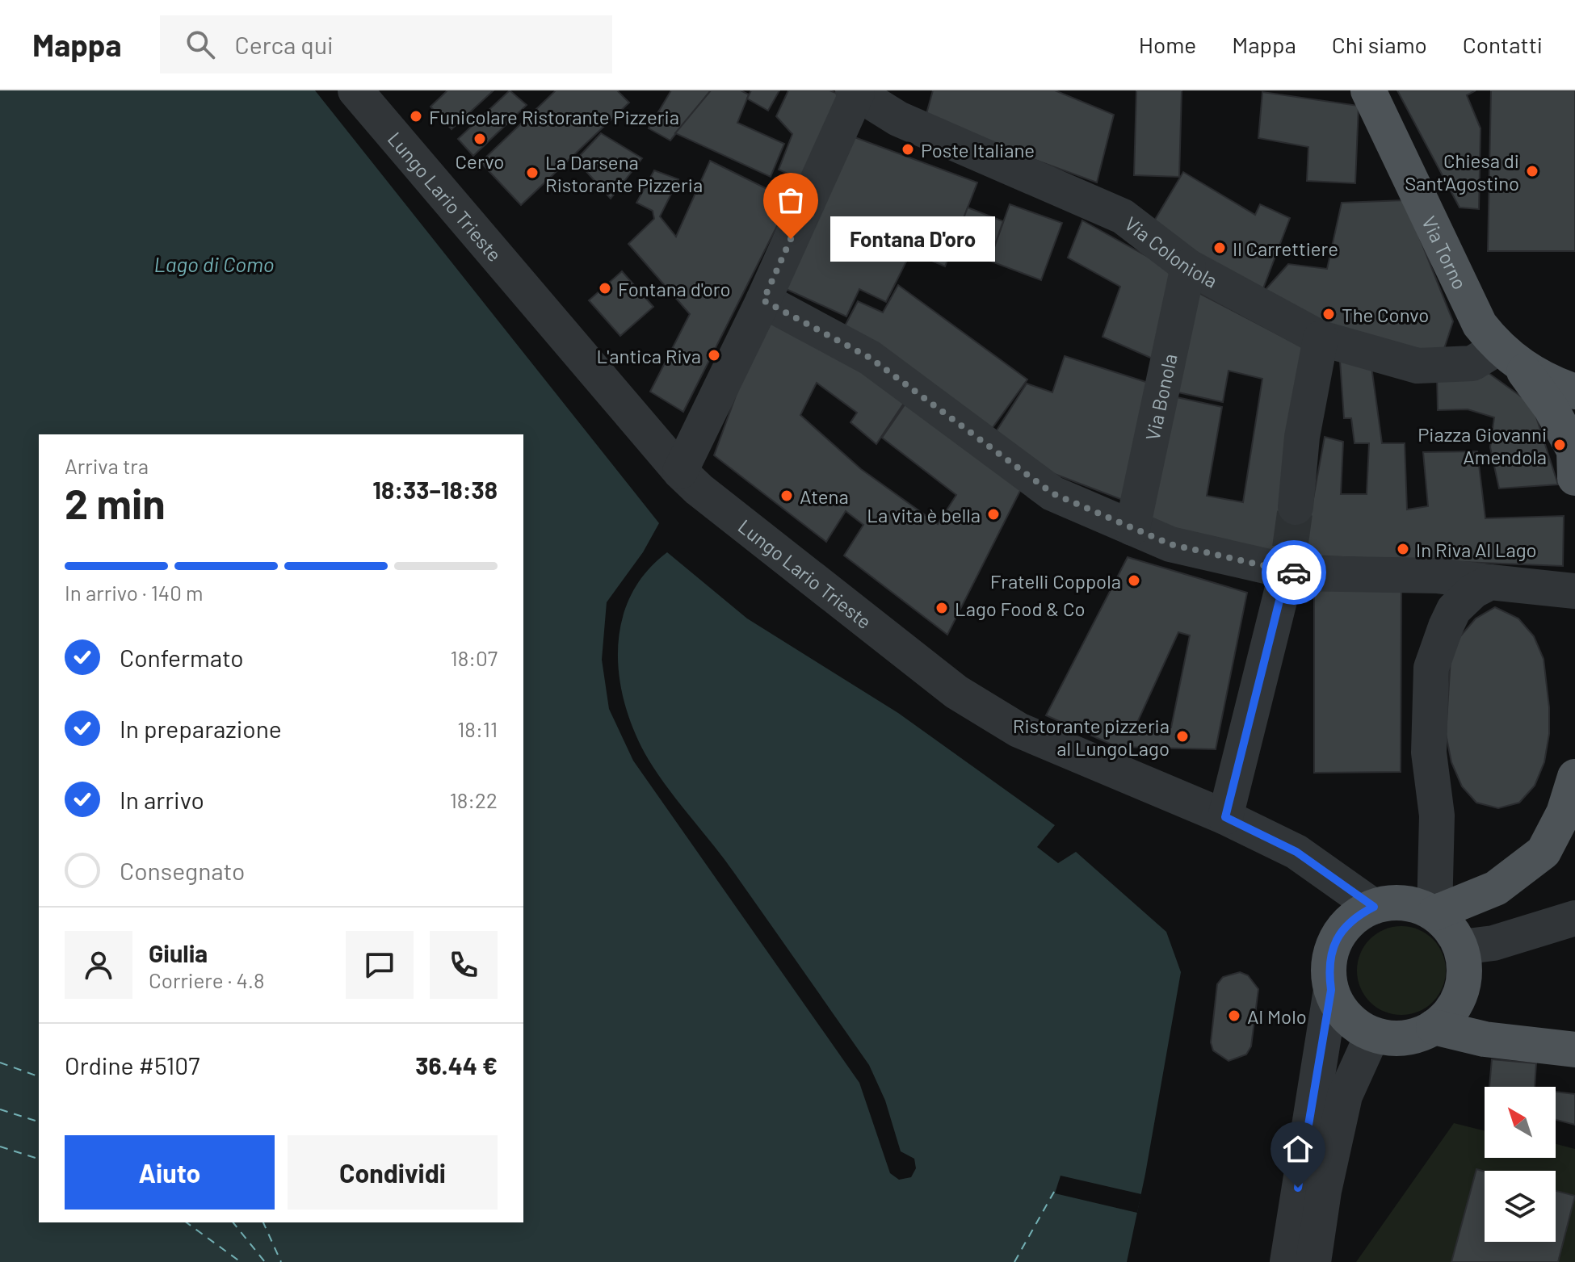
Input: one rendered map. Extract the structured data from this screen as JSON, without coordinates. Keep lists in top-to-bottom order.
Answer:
{
  "streets": {
    "main road": ["Via Torno"],
    "street": ["Lungo Lario Trieste", "Via Coloniola", "Via Bonola"]
  },
  "crossings": [
    ["Via Coloniola", "Via Torno"],
    ["Via Coloniola", "Via Bonola"]
  ],
  "water": ["Lago di Como"],
  "places": [
    "Funicolare Ristorante Pizzeria",
    "Cervo",
    "Poste Italiane",
    "Chiesa di Sant'Agostino",
    "La Darsena Ristorante Pizzeria",
    "Fontana D'oro",
    "Il Carrettiere",
    "Fontana d'oro",
    "The Convo",
    "L'antica Riva",
    "Piazza Giovanni Amendola",
    "Atena",
    "La vita è bella",
    "In Riva Al Lago",
    "Fratelli Coppola",
    "Lago Food & Co",
    "Ristorante pizzeria al LungoLago",
    "Al Molo"
  ],
  "north": "top left",
  "page": {
    "header": "Mappa",
    "search": "Cerca qui",
    "nav": [
      "Home",
      "Mappa",
      "Chi siamo",
      "Contatti"
    ],
    "bubble": "Fontana D'oro",
    "heading": ["2 min", "Arriva tra", "18:33–18:38"],
    "panel": [
      "Giulia",
      "Corriere · 4.8",
      "Ordine #5107",
      "36.44 €"
    ],
    "bar": "In arrivo · 140 m",
    "list": [
      ["Confermato", "18:07"],
      ["In preparazione", "18:11"],
      ["In arrivo", "18:22"],
      "Consegnato"
    ],
    "buttons": ["Aiuto", "Condividi"]
  }
}
